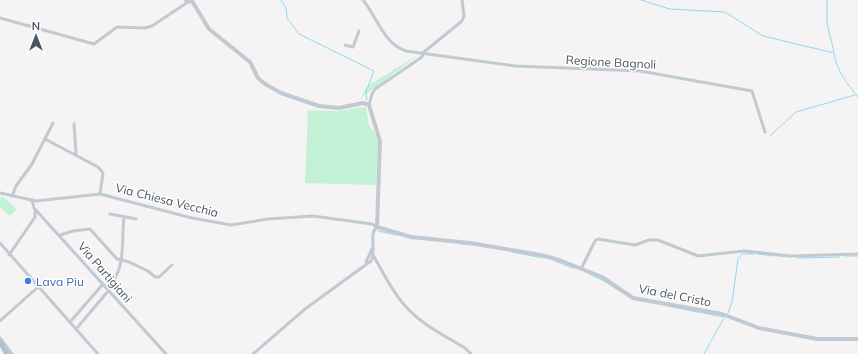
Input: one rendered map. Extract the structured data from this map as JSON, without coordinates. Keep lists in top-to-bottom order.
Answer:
{
  "streets": {
    "street": [
      "Regione Bagnoli",
      "Via Chiesa Vecchia",
      "Via Partigiani",
      "Via del Cristo"
    ]
  },
  "crossings": [
    ["Via Chiesa Vecchia", "Via del Cristo"]
  ],
  "places": ["Lava Piu"],
  "north": "top"
}
